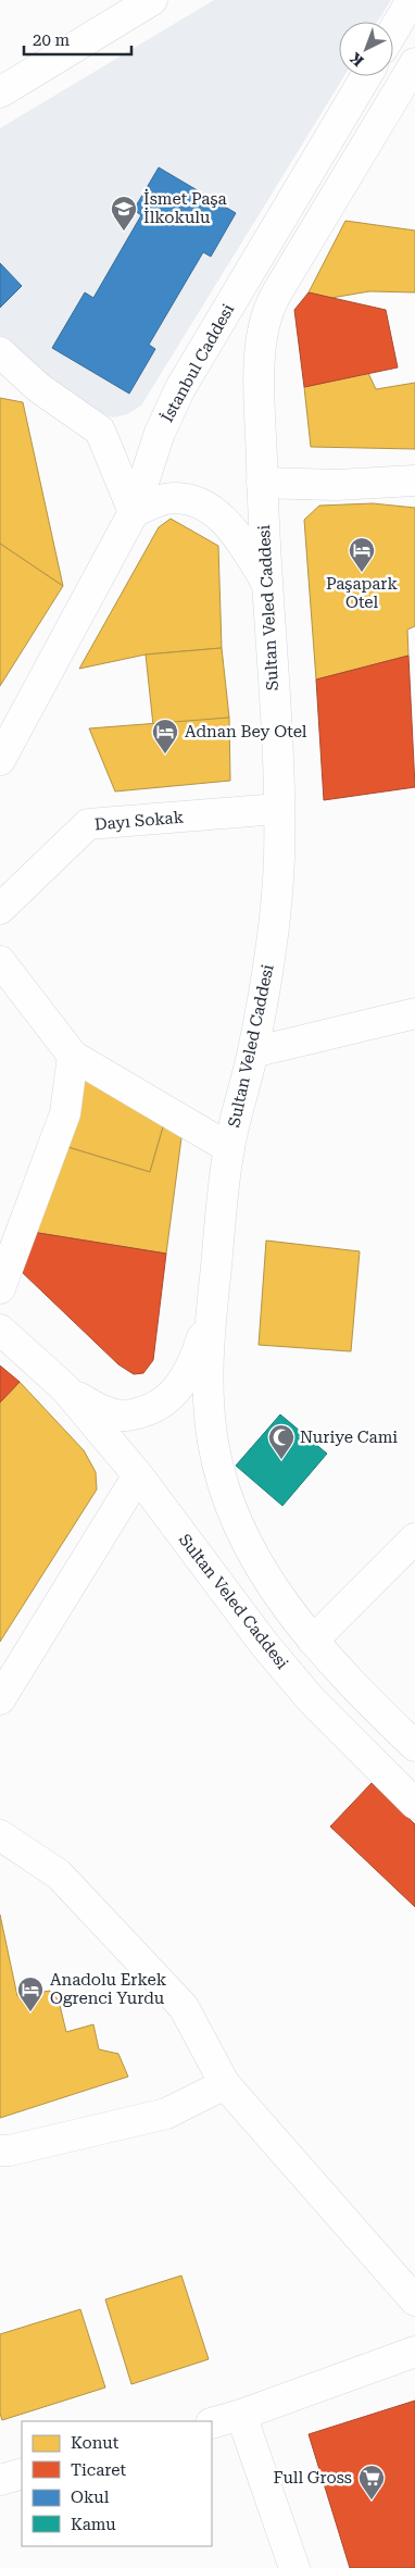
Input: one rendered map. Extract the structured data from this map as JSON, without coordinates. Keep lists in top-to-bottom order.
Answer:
{
  "streets": {
    "main road": ["İstanbul Caddesi", "Sultan Veled Caddesi", "Dayı Sokak"]
  },
  "crossings": [
    ["Sultan Veled Caddesi", "Dayı Sokak"]
  ],
  "places": {
    "school or university": ["İsmet Paşa İlkokulu"],
    "hotel": ["Paşapark Otel", "Adnan Bey Otel", "Anadolu Erkek Ogrenci Yurdu"],
    "mosque": ["Nuriye Cami"],
    "supermarket": ["Full Gross"]
  },
  "legend": [
    "Konut",
    "Ticaret",
    "Okul",
    "Kamu"
  ],
  "scale_bar": "20 m",
  "north": "bottom left"
}
